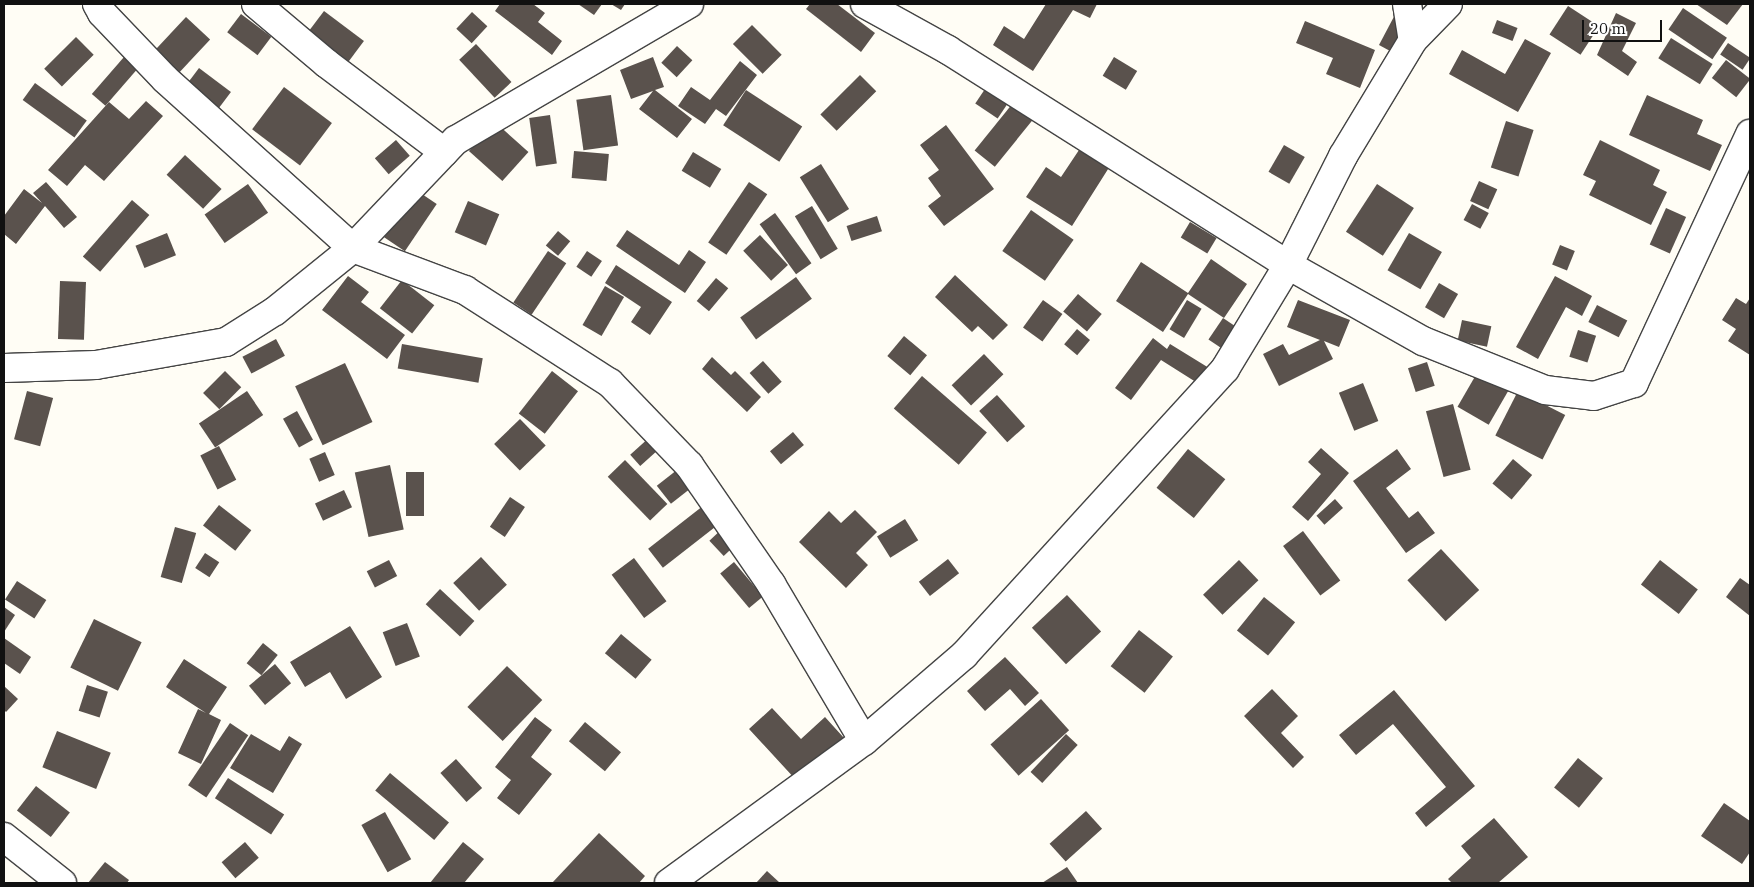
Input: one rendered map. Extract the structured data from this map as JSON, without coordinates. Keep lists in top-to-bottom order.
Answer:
{
  "scale_bar": "20 m"
}
